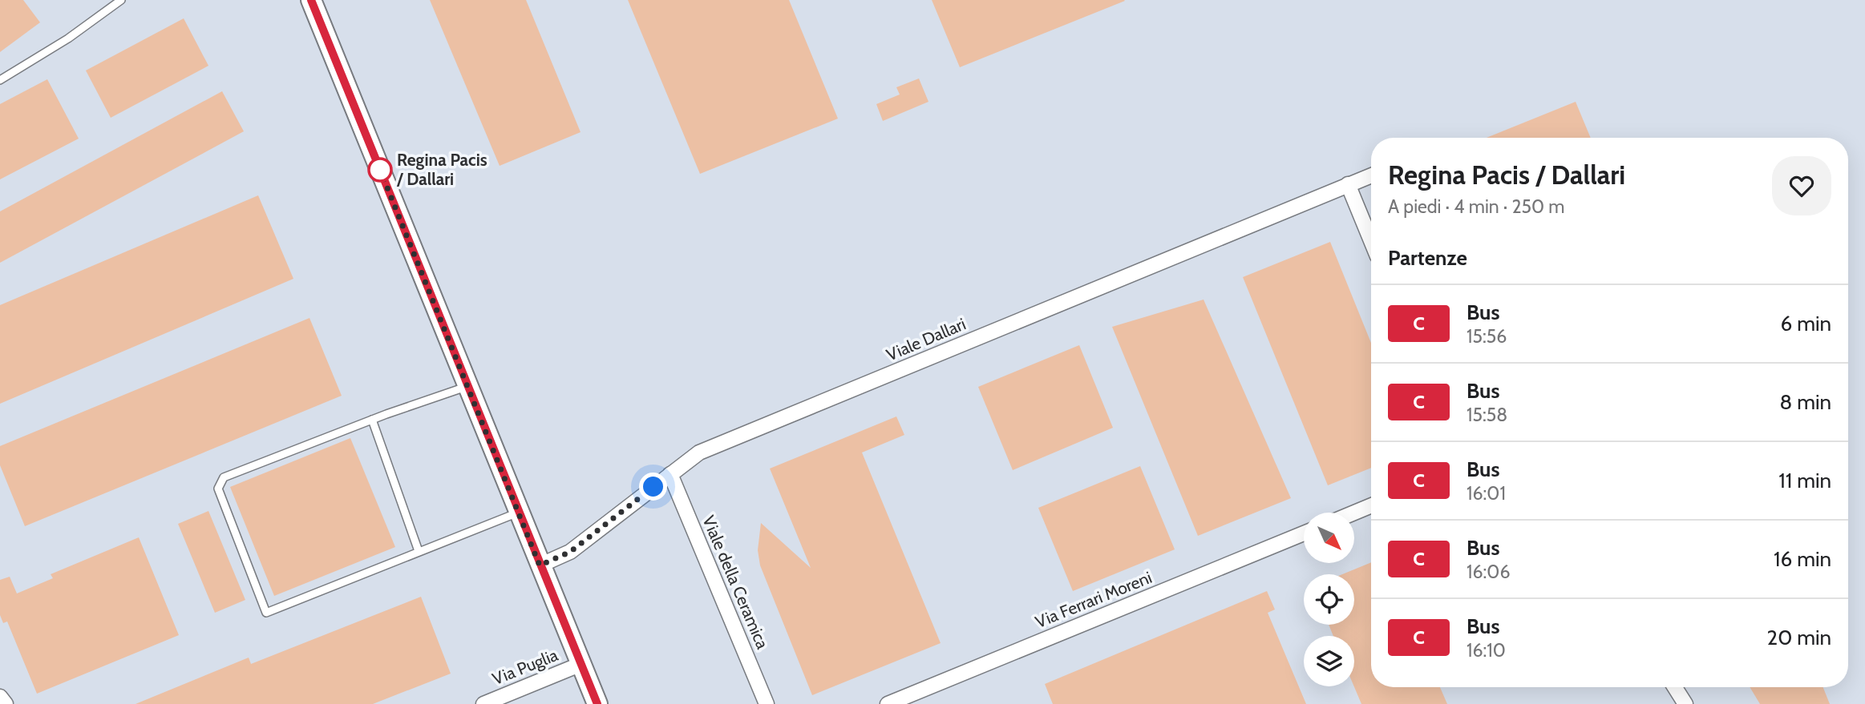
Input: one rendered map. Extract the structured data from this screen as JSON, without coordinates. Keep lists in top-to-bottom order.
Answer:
{
  "streets": {
    "street": [
      "Viale Dallari",
      "Viale della Ceramica",
      "Via Ferrari Moreni",
      "Via Puglia"
    ]
  },
  "crossings": [
    ["Viale Dallari", "Viale della Ceramica"]
  ],
  "places": ["Regina Pacis / Dallari"],
  "lines": ["bus line C"],
  "north": "bottom right",
  "page": {
    "heading": [
      ["Regina Pacis / Dallari", "A piedi · 4 min · 250 m"],
      "Partenze"
    ],
    "list": [
      {
        "mark": "C",
        "name": "Bus",
        "note": "15:56",
        "value": "6 min"
      },
      {
        "mark": "C",
        "name": "Bus",
        "note": "15:58",
        "value": "8 min"
      },
      {
        "mark": "C",
        "name": "Bus",
        "note": "16:01",
        "value": "11 min"
      },
      {
        "mark": "C",
        "name": "Bus",
        "note": "16:06",
        "value": "16 min"
      },
      {
        "mark": "C",
        "name": "Bus",
        "note": "16:10",
        "value": "20 min"
      }
    ]
  }
}
